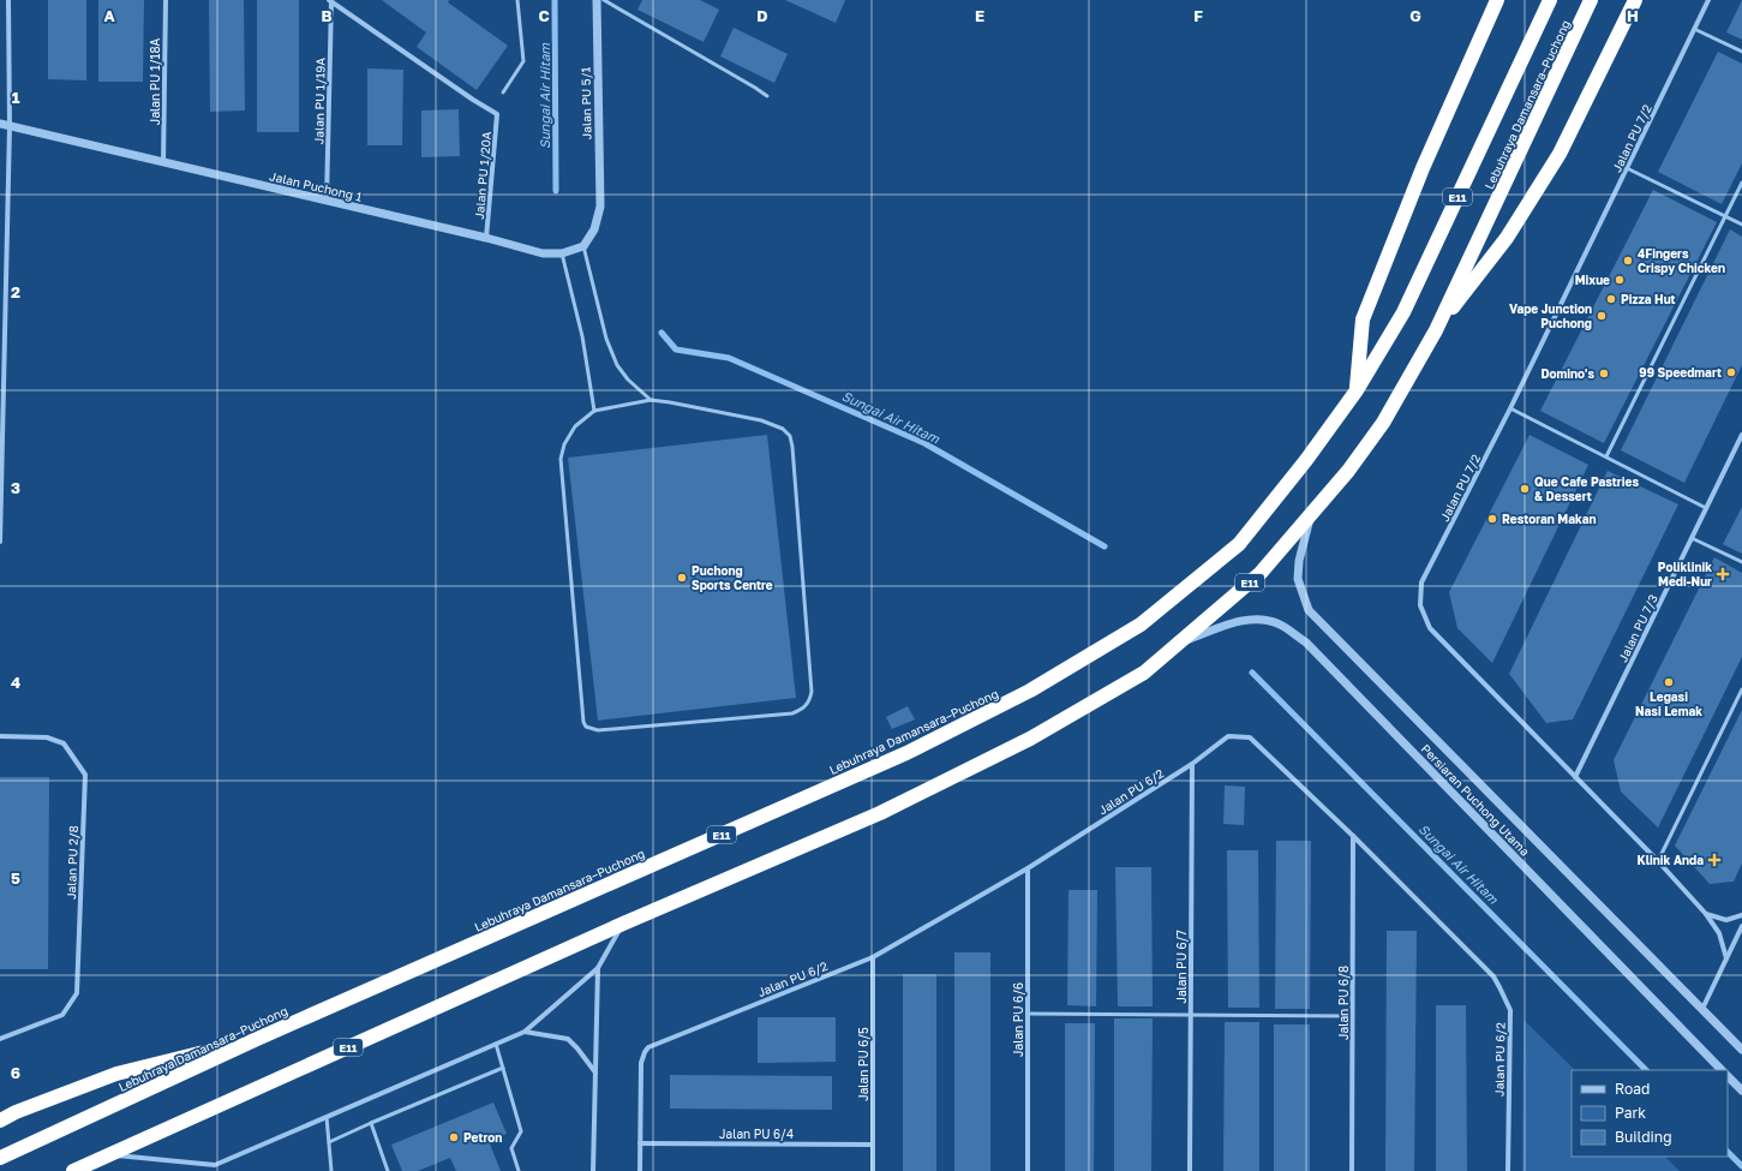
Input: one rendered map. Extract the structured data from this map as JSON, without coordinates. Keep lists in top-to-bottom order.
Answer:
{
  "streets": {
    "highway": ["Lebuhraya Damansara–Puchong", "E11"],
    "street": [
      "Jalan PU 1/18A",
      "Jalan PU 1/19A",
      "Jalan PU 5/1",
      "Jalan PU 7/2",
      "Jalan PU 1/20A",
      "Jalan Puchong 1",
      "Jalan PU 7/3",
      "Jalan PU 6/2",
      "Persiaran Puchong Utama",
      "Jalan PU 2/8",
      "Jalan PU 6/7",
      "Jalan PU 6/8",
      "Jalan PU 6/6",
      "Jalan PU 6/5",
      "Jalan PU 6/4"
    ]
  },
  "crossings": [
    ["Jalan PU 1/18A", "Jalan Puchong 1"],
    ["Jalan PU 1/19A", "Jalan PU 1/20A"],
    ["Jalan PU 1/19A", "Jalan Puchong 1"],
    ["Jalan PU 5/1", "Jalan Puchong 1"],
    ["Lebuhraya Damansara–Puchong", "Persiaran Puchong Utama"],
    ["Jalan PU 7/2", "Jalan PU 7/3"],
    ["Jalan PU 1/20A", "Jalan Puchong 1"],
    ["Jalan PU 6/2", "Jalan PU 6/7"],
    ["Jalan PU 6/2", "Jalan PU 6/8"],
    ["Jalan PU 6/2", "Jalan PU 6/6"],
    ["Jalan PU 6/2", "Jalan PU 6/5"],
    ["Jalan PU 6/2", "Jalan PU 6/4"],
    ["Jalan PU 6/5", "Jalan PU 6/4"]
  ],
  "water": ["Sungai Air Hitam"],
  "places": {
    "other": [
      "4Fingers Crispy Chicken",
      "Mixue",
      "Pizza Hut",
      "Vape Junction Puchong",
      "99 Speedmart",
      "Domino's",
      "Que Cafe Pastries & Dessert",
      "Restoran Makan",
      "Puchong Sports Centre",
      "Legasi Nasi Lemak",
      "Petron"
    ],
    "health": ["Poliklinik Medi-Nur", "Klinik Anda"]
  },
  "legend": ["Road", "Park", "Building"],
  "grid": {
    "columns": [
      "A",
      "B",
      "C",
      "D",
      "E",
      "F",
      "G",
      "H"
    ],
    "rows": [
      "1",
      "2",
      "3",
      "4",
      "5",
      "6"
    ]
  }
}
